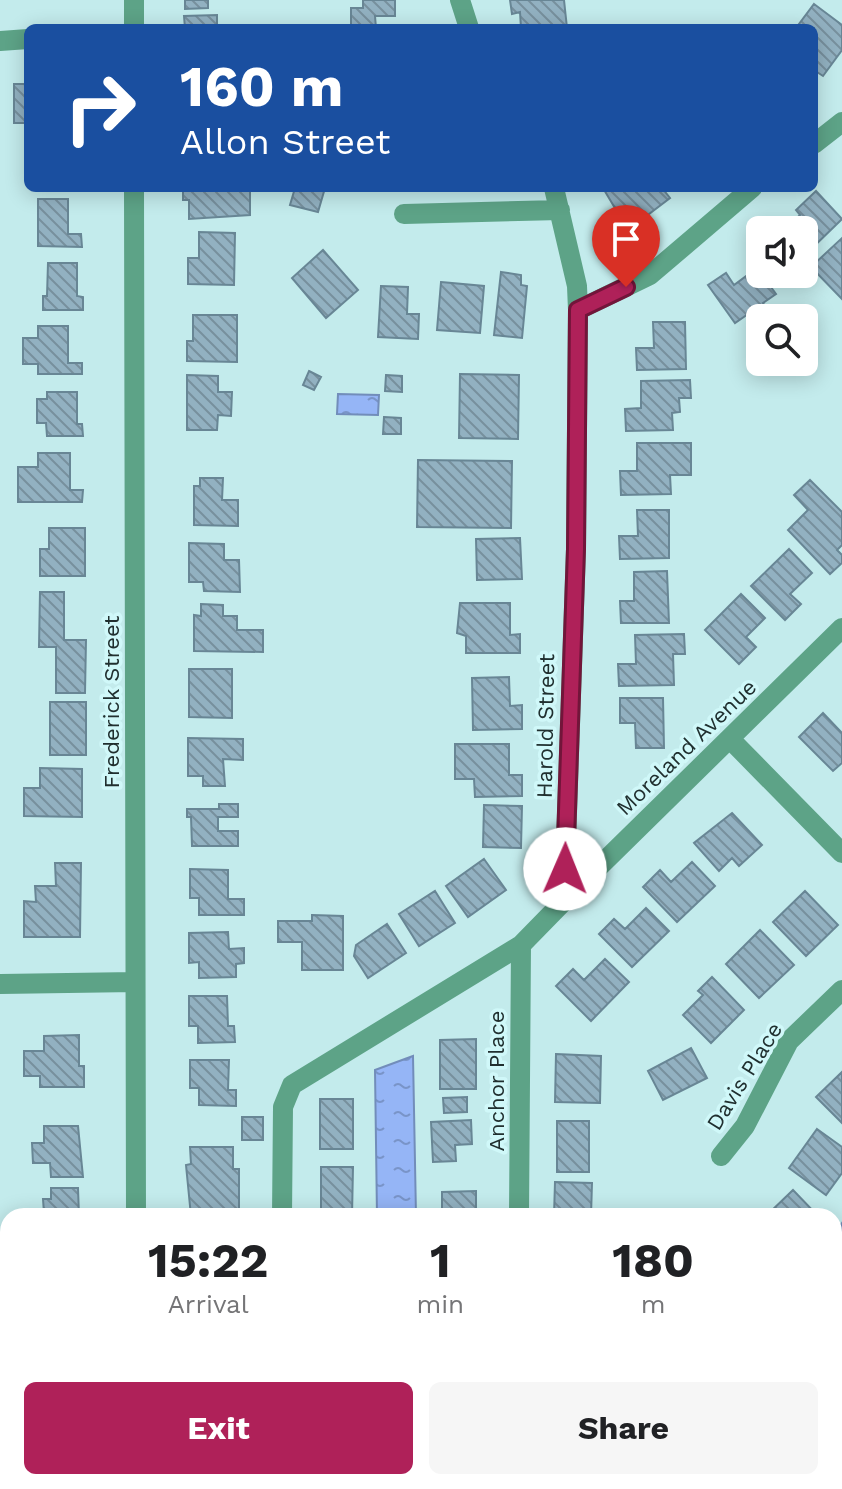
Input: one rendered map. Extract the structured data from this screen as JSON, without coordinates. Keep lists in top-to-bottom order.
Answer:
{
  "streets": {
    "street": [
      "Frederick Street",
      "Harold Street",
      "Moreland Avenue",
      "Davis Place",
      "Anchor Place"
    ]
  },
  "crossings": [
    ["Harold Street", "Moreland Avenue"]
  ],
  "page": {
    "turn": ["160 m", "Allon Street"],
    "eta": [
      "15:22",
      "Arrival",
      "1",
      "min",
      "180",
      "m"
    ],
    "buttons": ["Exit", "Share"]
  }
}
